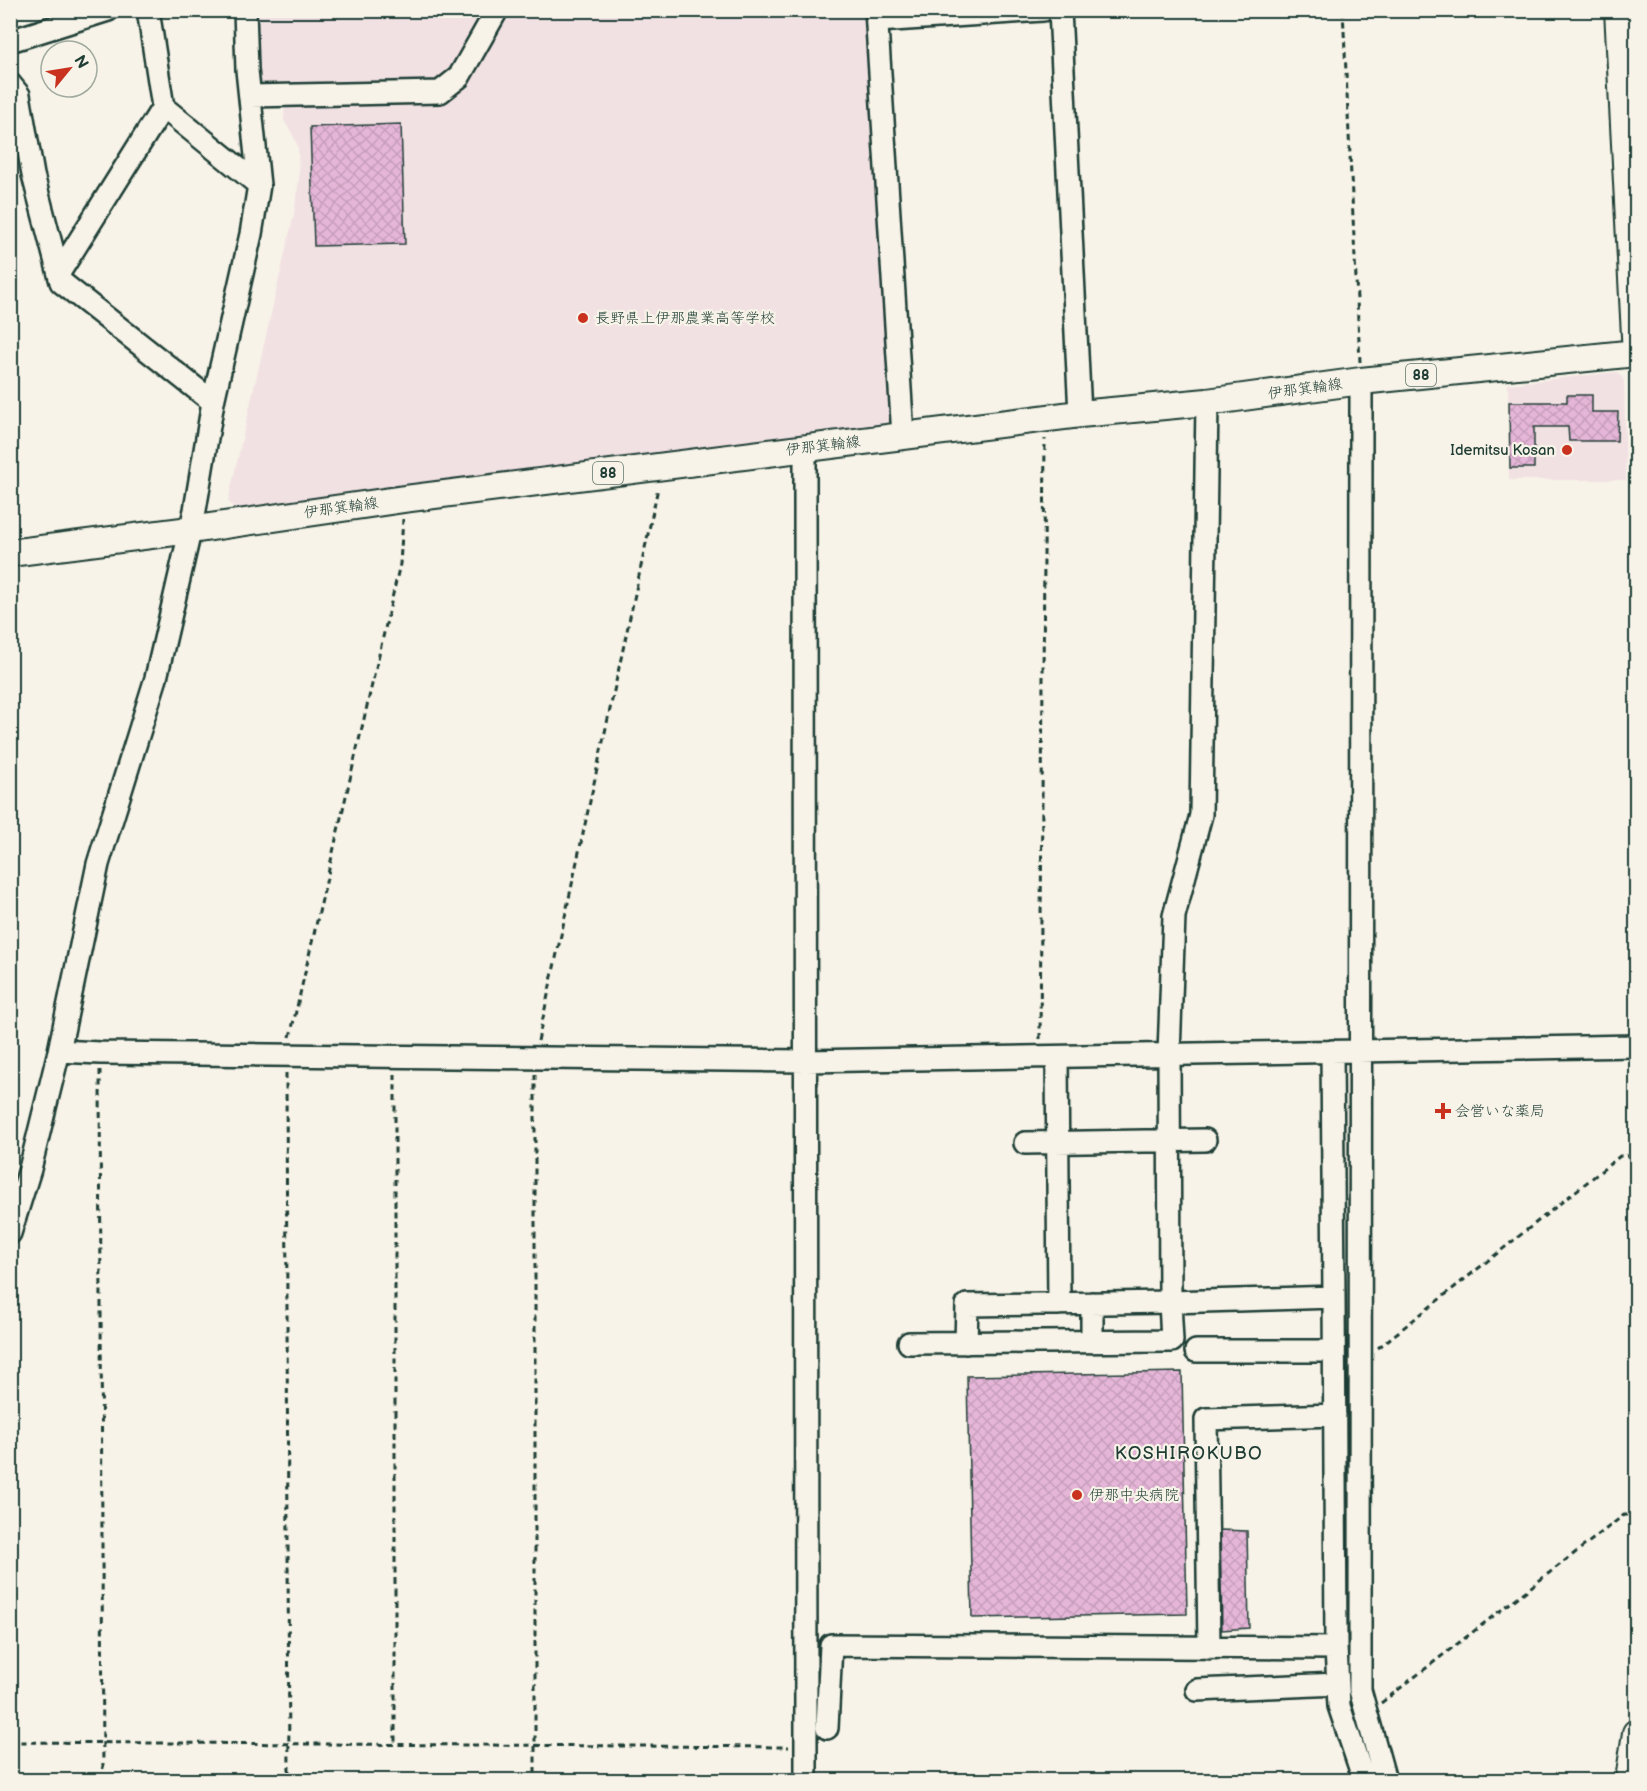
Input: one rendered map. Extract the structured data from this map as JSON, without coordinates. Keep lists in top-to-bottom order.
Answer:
{
  "streets": {
    "main road": ["88", "伊那箕輪線"]
  },
  "districts": ["KOSHIROKUBO"],
  "places": {
    "other": ["長野県上伊那農業高等学校", "Idemitsu Kosan", "伊那中央病院"],
    "health": ["会営いな薬局"]
  },
  "north": "top right"
}
